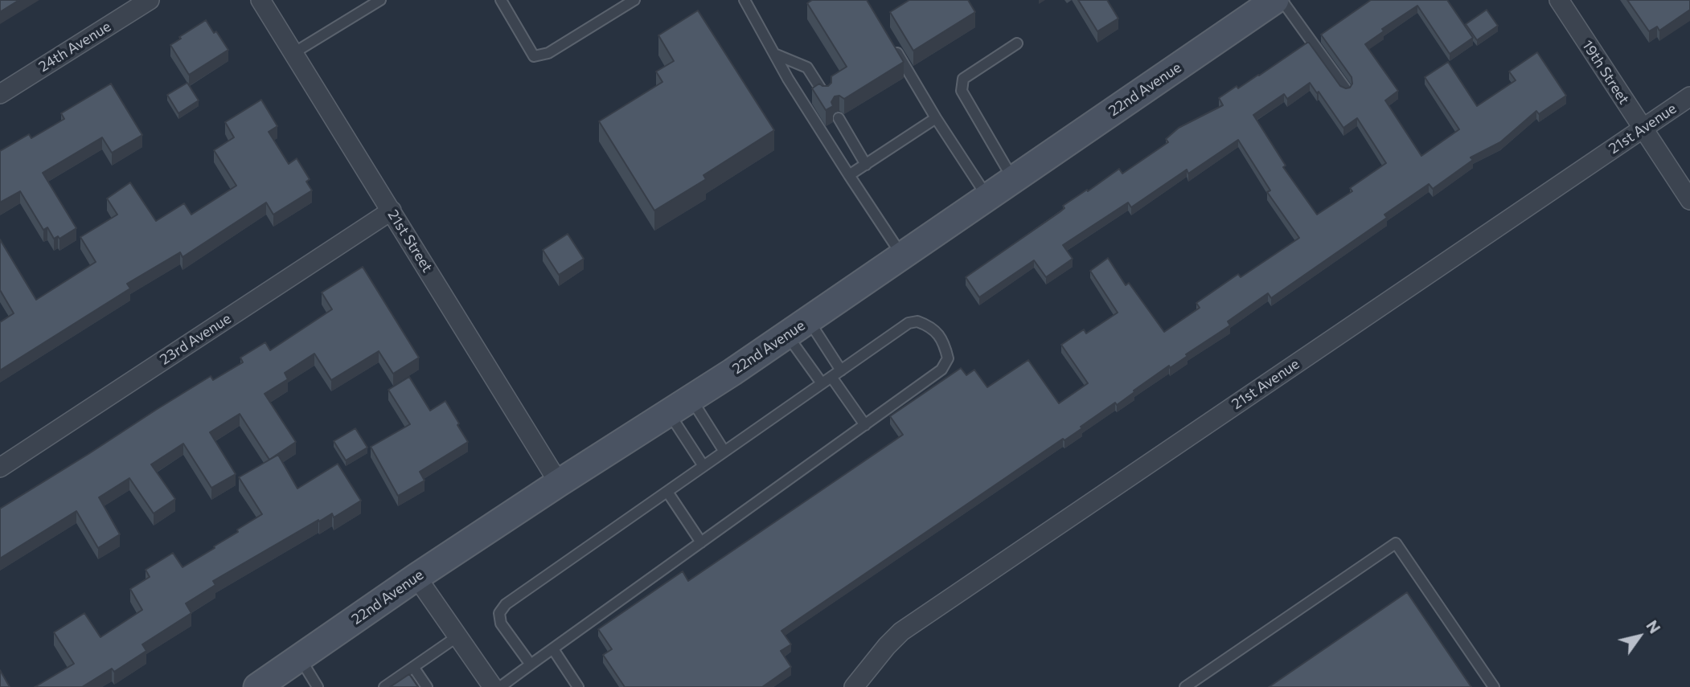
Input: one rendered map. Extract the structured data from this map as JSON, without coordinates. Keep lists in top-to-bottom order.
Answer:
{
  "streets": {
    "street": [
      "24th Avenue",
      "19th Street",
      "22nd Avenue",
      "21st Avenue",
      "21st Street",
      "23rd Avenue"
    ]
  },
  "crossings": [
    ["19th Street", "21st Avenue"],
    ["22nd Avenue", "21st Street"],
    ["21st Street", "23rd Avenue"]
  ],
  "north": "top right"
}
